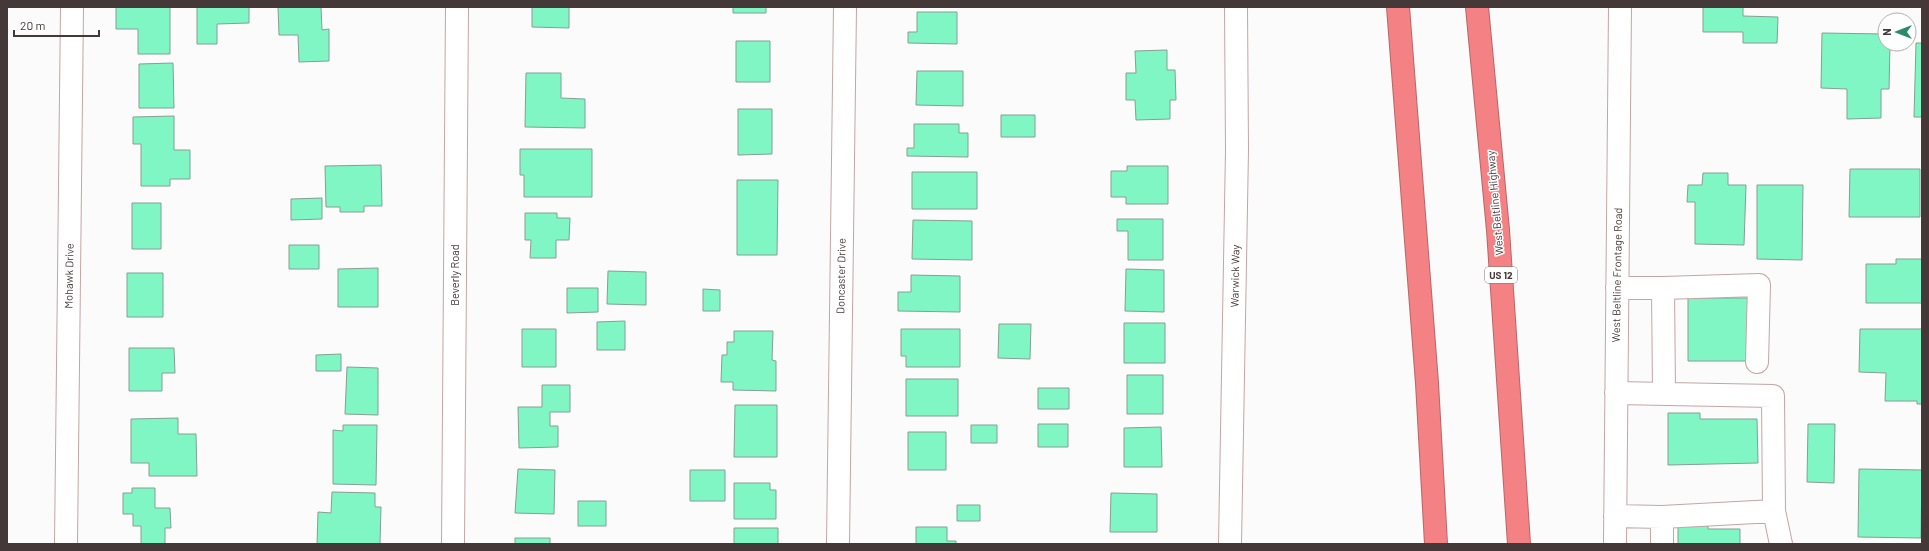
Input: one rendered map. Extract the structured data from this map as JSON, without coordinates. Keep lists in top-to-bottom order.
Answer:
{
  "streets": {
    "highway": ["West Beltline Highway", "US 12"],
    "street": [
      "Beverly Road",
      "West Beltline Frontage Road",
      "Mohawk Drive",
      "Doncaster Drive",
      "Warwick Way"
    ]
  },
  "scale_bar": "20 m",
  "north": "left"
}
